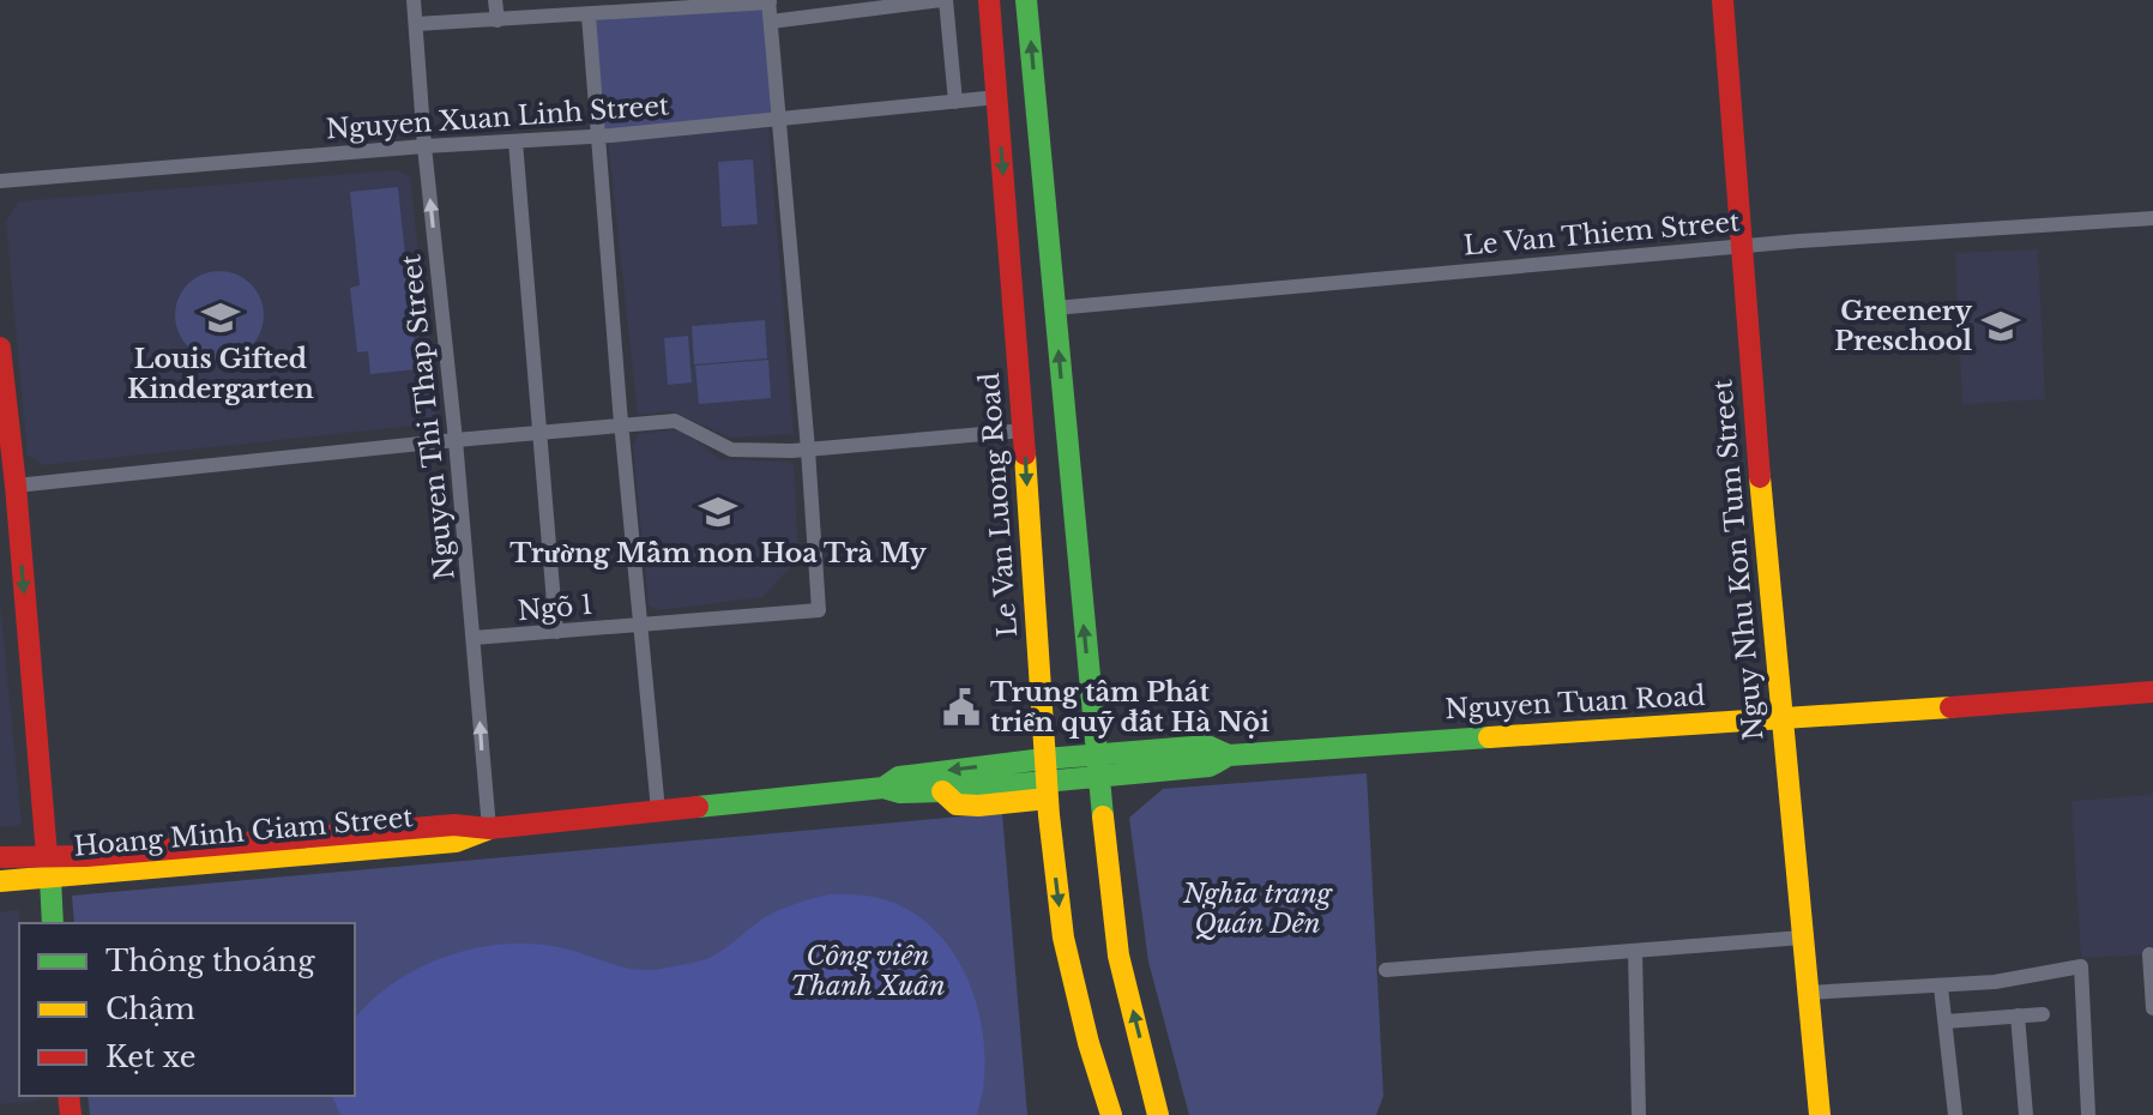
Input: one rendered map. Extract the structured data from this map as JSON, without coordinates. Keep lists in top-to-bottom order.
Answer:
{
  "streets": {
    "street": [
      "Nguyen Xuan Linh Street",
      "Le Van Thiem Street",
      "Nguyen Thi Thap Street",
      "Le Van Luong Road",
      "Nguy Nhu Kon Tum Street",
      "Ngõ 1",
      "Nguyen Tuan Road",
      "Hoang Minh Giam Street"
    ]
  },
  "crossings": [
    ["Nguyen Xuan Linh Street", "Nguyen Thi Thap Street"],
    ["Nguyen Xuan Linh Street", "Le Van Luong Road"],
    ["Le Van Thiem Street", "Nguy Nhu Kon Tum Street"],
    ["Nguyen Thi Thap Street", "Ngõ 1"],
    ["Nguyen Thi Thap Street", "Hoang Minh Giam Street"],
    ["Le Van Luong Road", "Nguyen Tuan Road"],
    ["Le Van Luong Road", "Hoang Minh Giam Street"],
    ["Nguy Nhu Kon Tum Street", "Nguyen Tuan Road"],
    ["Nguyen Tuan Road", "Hoang Minh Giam Street"]
  ],
  "parks": ["Nghĩa trang Quán Dền", "Công viên Thanh Xuân"],
  "places": {
    "school or university": ["Louis Gifted Kindergarten", "Greenery Preschool", "Trường Mầm non Hoa Trà My"],
    "public building": ["Trung tâm Phát triển quỹ đất Hà Nội"]
  },
  "legend": ["Thông thoáng", "Chậm", "Kẹt xe"]
}
